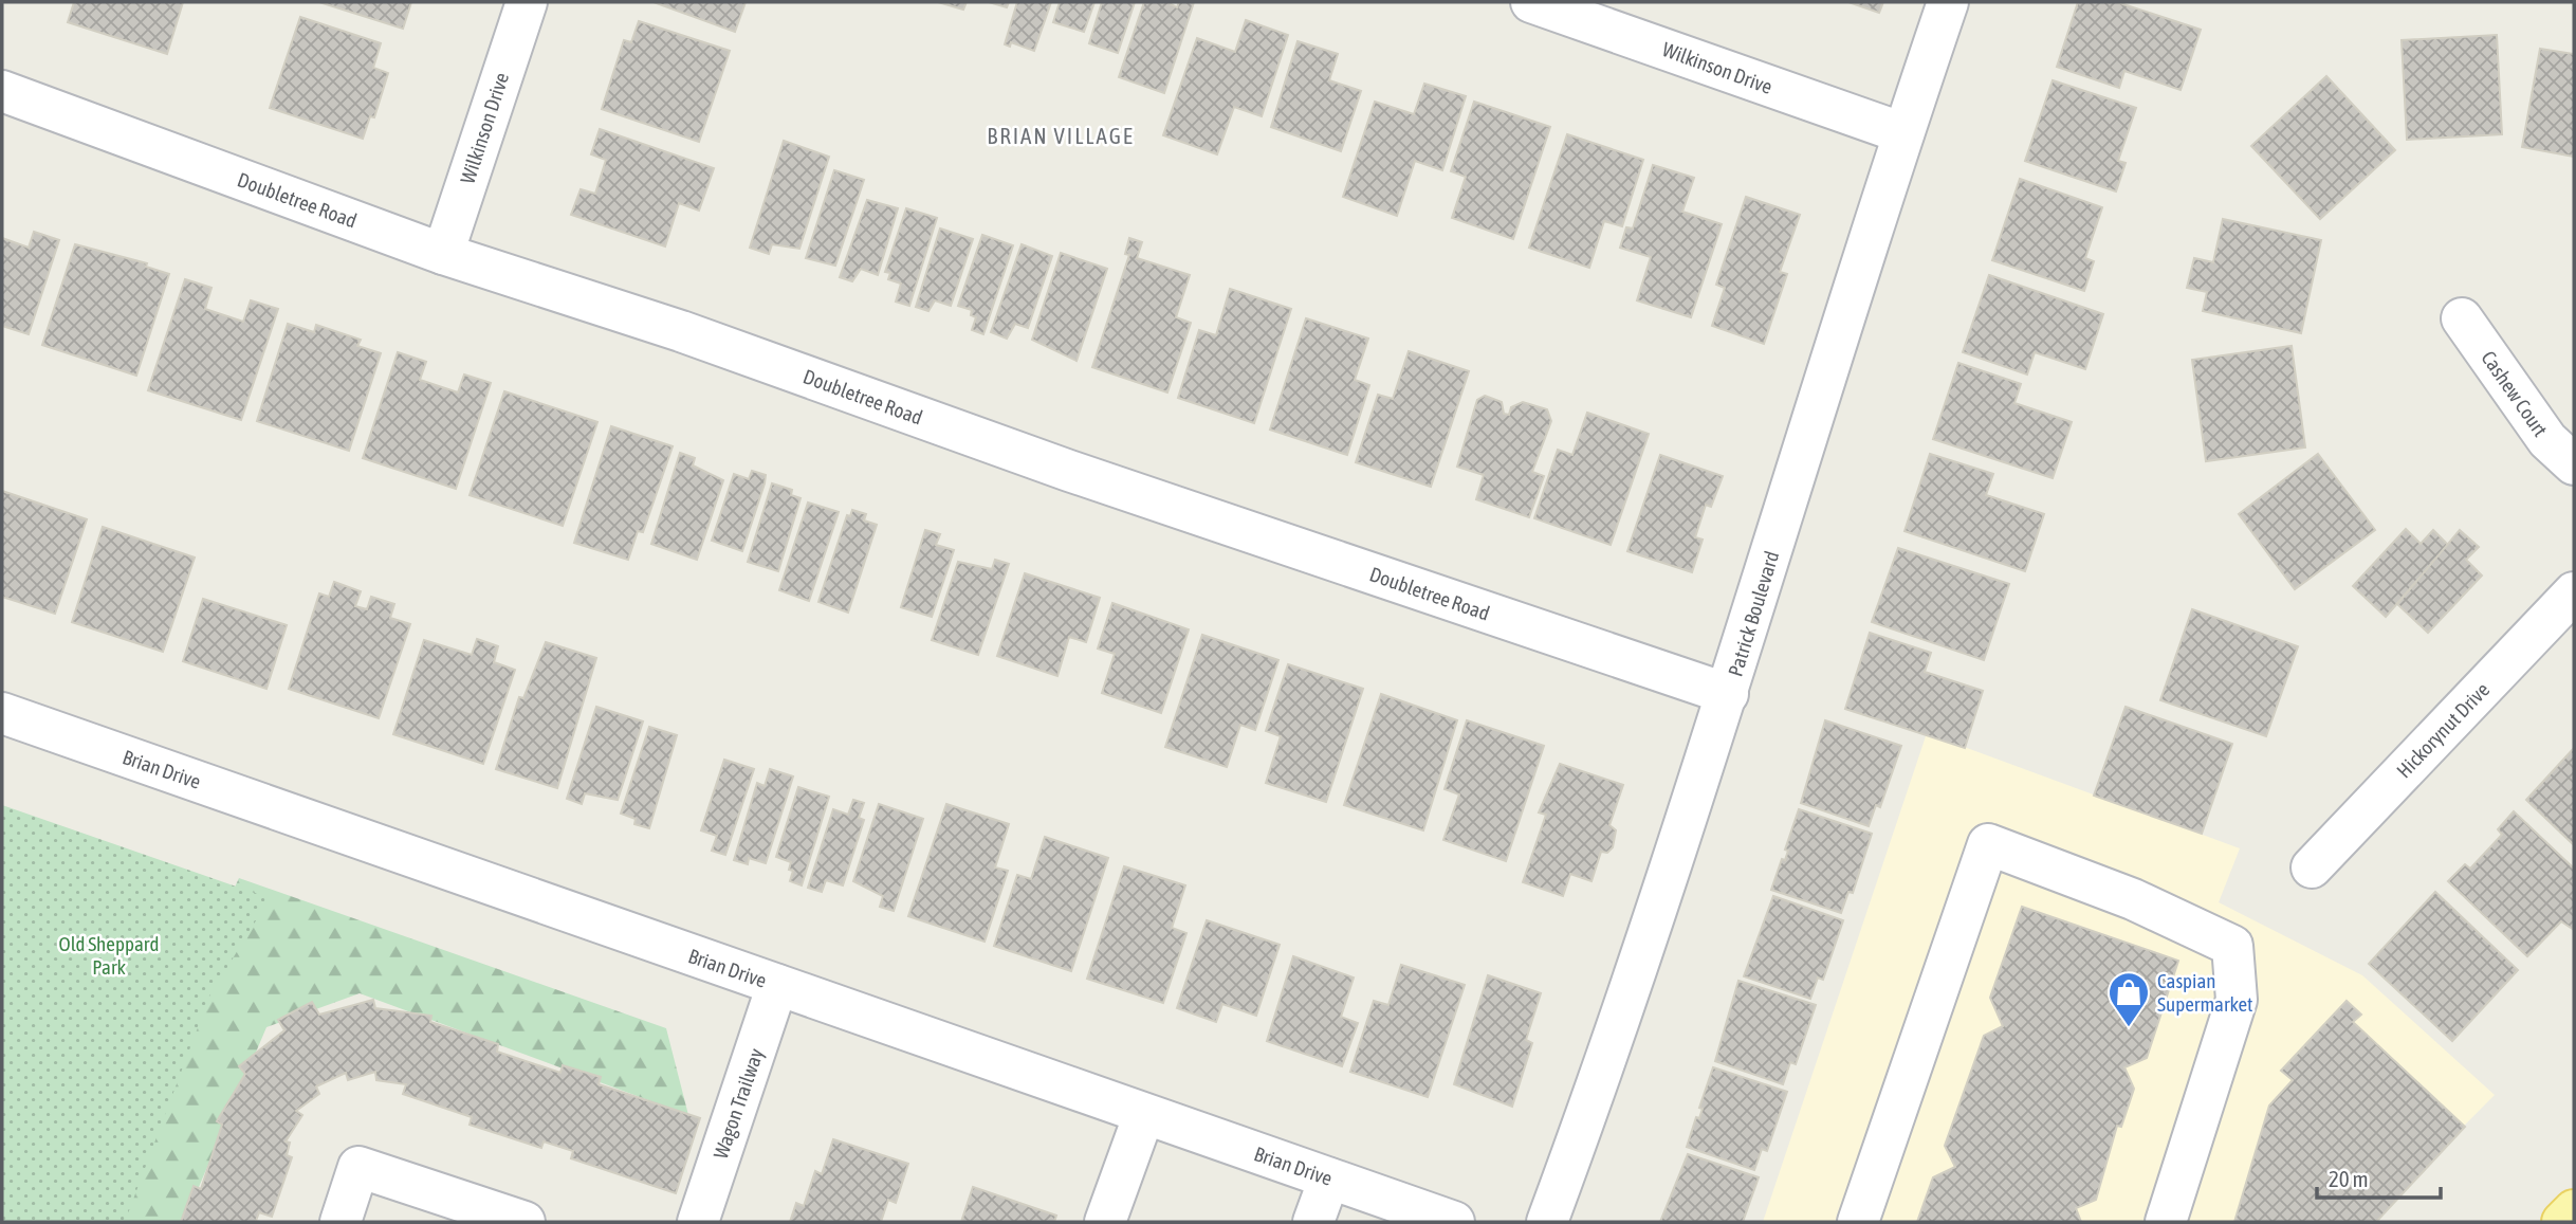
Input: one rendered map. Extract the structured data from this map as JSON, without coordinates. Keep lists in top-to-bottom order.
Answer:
{
  "streets": {
    "street": [
      "Wilkinson Drive",
      "Doubletree Road",
      "Cashew Court",
      "Patrick Boulevard",
      "Hickorynut Drive",
      "Brian Drive",
      "Wagon Trailway"
    ]
  },
  "crossings": [
    ["Wilkinson Drive", "Doubletree Road"],
    ["Wilkinson Drive", "Patrick Boulevard"],
    ["Doubletree Road", "Patrick Boulevard"],
    ["Brian Drive", "Wagon Trailway"]
  ],
  "districts": ["BRIAN VILLAGE"],
  "parks": ["Old Sheppard Park"],
  "places": {
    "shop": ["Caspian Supermarket"]
  },
  "scale_bar": "20 m"
}
